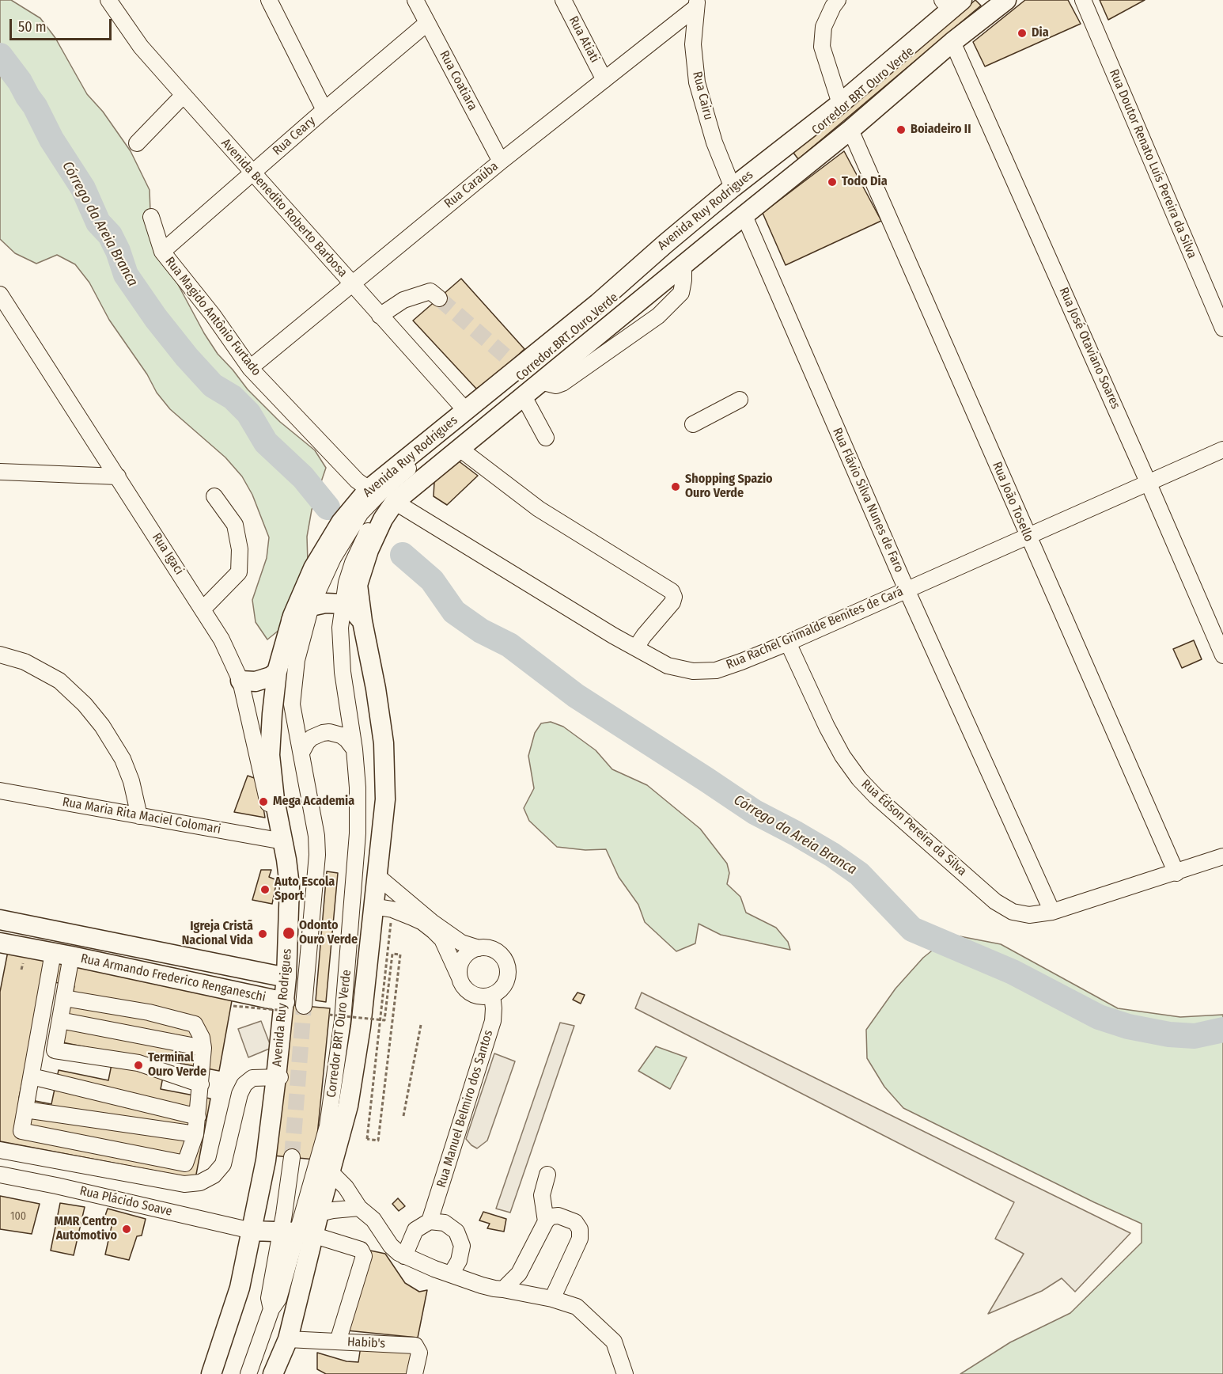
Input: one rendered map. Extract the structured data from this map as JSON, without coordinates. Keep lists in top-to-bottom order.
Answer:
{
  "streets": {
    "main road": ["Avenida Ruy Rodrigues", "Rua Armando Frederico Renganeschi"],
    "street": [
      "Rua Atiati",
      "Rua Coatiara",
      "Corredor BRT Ouro Verde",
      "Rua Cairu",
      "Rua Ceary",
      "Rua Doutor Renato Luís Pereira da Silva",
      "Rua Caraúba",
      "Avenida Benedito Roberto Barbosa",
      "Rua Magido Antônio Furtado",
      "Rua José Otaviano Soares",
      "Rua Flávio Silva Nunes de Faro",
      "Rua João Tosello",
      "Rua Igaci",
      "Rua Rachel Grimalde Benites de Cará",
      "Rua Maria Rita Maciel Colomari",
      "Rua Édson Pereira da Silva",
      "Rua Manuel Belmiro dos Santos",
      "Rua Plácido Soave",
      "Habib's"
    ]
  },
  "crossings": [
    ["Rua Atiati", "Rua Caraúba"],
    ["Rua Coatiara", "Rua Ceary"],
    ["Rua Coatiara", "Rua Caraúba"],
    ["Corredor BRT Ouro Verde", "Rua Cairu"],
    ["Corredor BRT Ouro Verde", "Avenida Ruy Rodrigues"],
    ["Corredor BRT Ouro Verde", "Rua Magido Antônio Furtado"],
    ["Corredor BRT Ouro Verde", "Rua Flávio Silva Nunes de Faro"],
    ["Corredor BRT Ouro Verde", "Rua Rachel Grimalde Benites de Cará"],
    ["Rua Cairu", "Rua Caraúba"],
    ["Rua Cairu", "Avenida Ruy Rodrigues"],
    ["Rua Cairu", "Rua Flávio Silva Nunes de Faro"],
    ["Rua Ceary", "Avenida Benedito Roberto Barbosa"],
    ["Rua Ceary", "Rua Magido Antônio Furtado"],
    ["Rua Caraúba", "Avenida Benedito Roberto Barbosa"],
    ["Rua Caraúba", "Rua Magido Antônio Furtado"],
    ["Avenida Benedito Roberto Barbosa", "Avenida Ruy Rodrigues"],
    ["Avenida Ruy Rodrigues", "Rua Magido Antônio Furtado"],
    ["Avenida Ruy Rodrigues", "Rua José Otaviano Soares"],
    ["Avenida Ruy Rodrigues", "Rua Flávio Silva Nunes de Faro"],
    ["Avenida Ruy Rodrigues", "Rua João Tosello"],
    ["Avenida Ruy Rodrigues", "Rua Igaci"],
    ["Avenida Ruy Rodrigues", "Rua Rachel Grimalde Benites de Cará"],
    ["Avenida Ruy Rodrigues", "Rua Maria Rita Maciel Colomari"],
    ["Avenida Ruy Rodrigues", "Rua Armando Frederico Renganeschi"],
    ["Avenida Ruy Rodrigues", "Rua Plácido Soave"],
    ["Avenida Ruy Rodrigues", "Habib's"],
    ["Rua Magido Antônio Furtado", "Rua Rachel Grimalde Benites de Cará"],
    ["Rua José Otaviano Soares", "Rua Rachel Grimalde Benites de Cará"],
    ["Rua Flávio Silva Nunes de Faro", "Rua Rachel Grimalde Benites de Cará"],
    ["Rua Flávio Silva Nunes de Faro", "Rua Édson Pereira da Silva"],
    ["Rua João Tosello", "Rua Rachel Grimalde Benites de Cará"],
    ["Rua João Tosello", "Rua Édson Pereira da Silva"],
    ["Rua Igaci", "Rua Maria Rita Maciel Colomari"],
    ["Rua Rachel Grimalde Benites de Cará", "Rua Édson Pereira da Silva"]
  ],
  "water": ["Córrego da Areia Branca"],
  "places": [
    "Dia",
    "Boiadeiro II",
    "Todo Dia",
    "Shopping Spazio Ouro Verde",
    "Mega Academia",
    "Auto Escola Sport",
    "Odonto Ouro Verde",
    "Igreja Cristã Nacional Vida",
    "Terminal Ouro Verde",
    "MMR Centro Automotivo"
  ],
  "house_numbers": ["100"],
  "scale_bar": "50 m"
}
